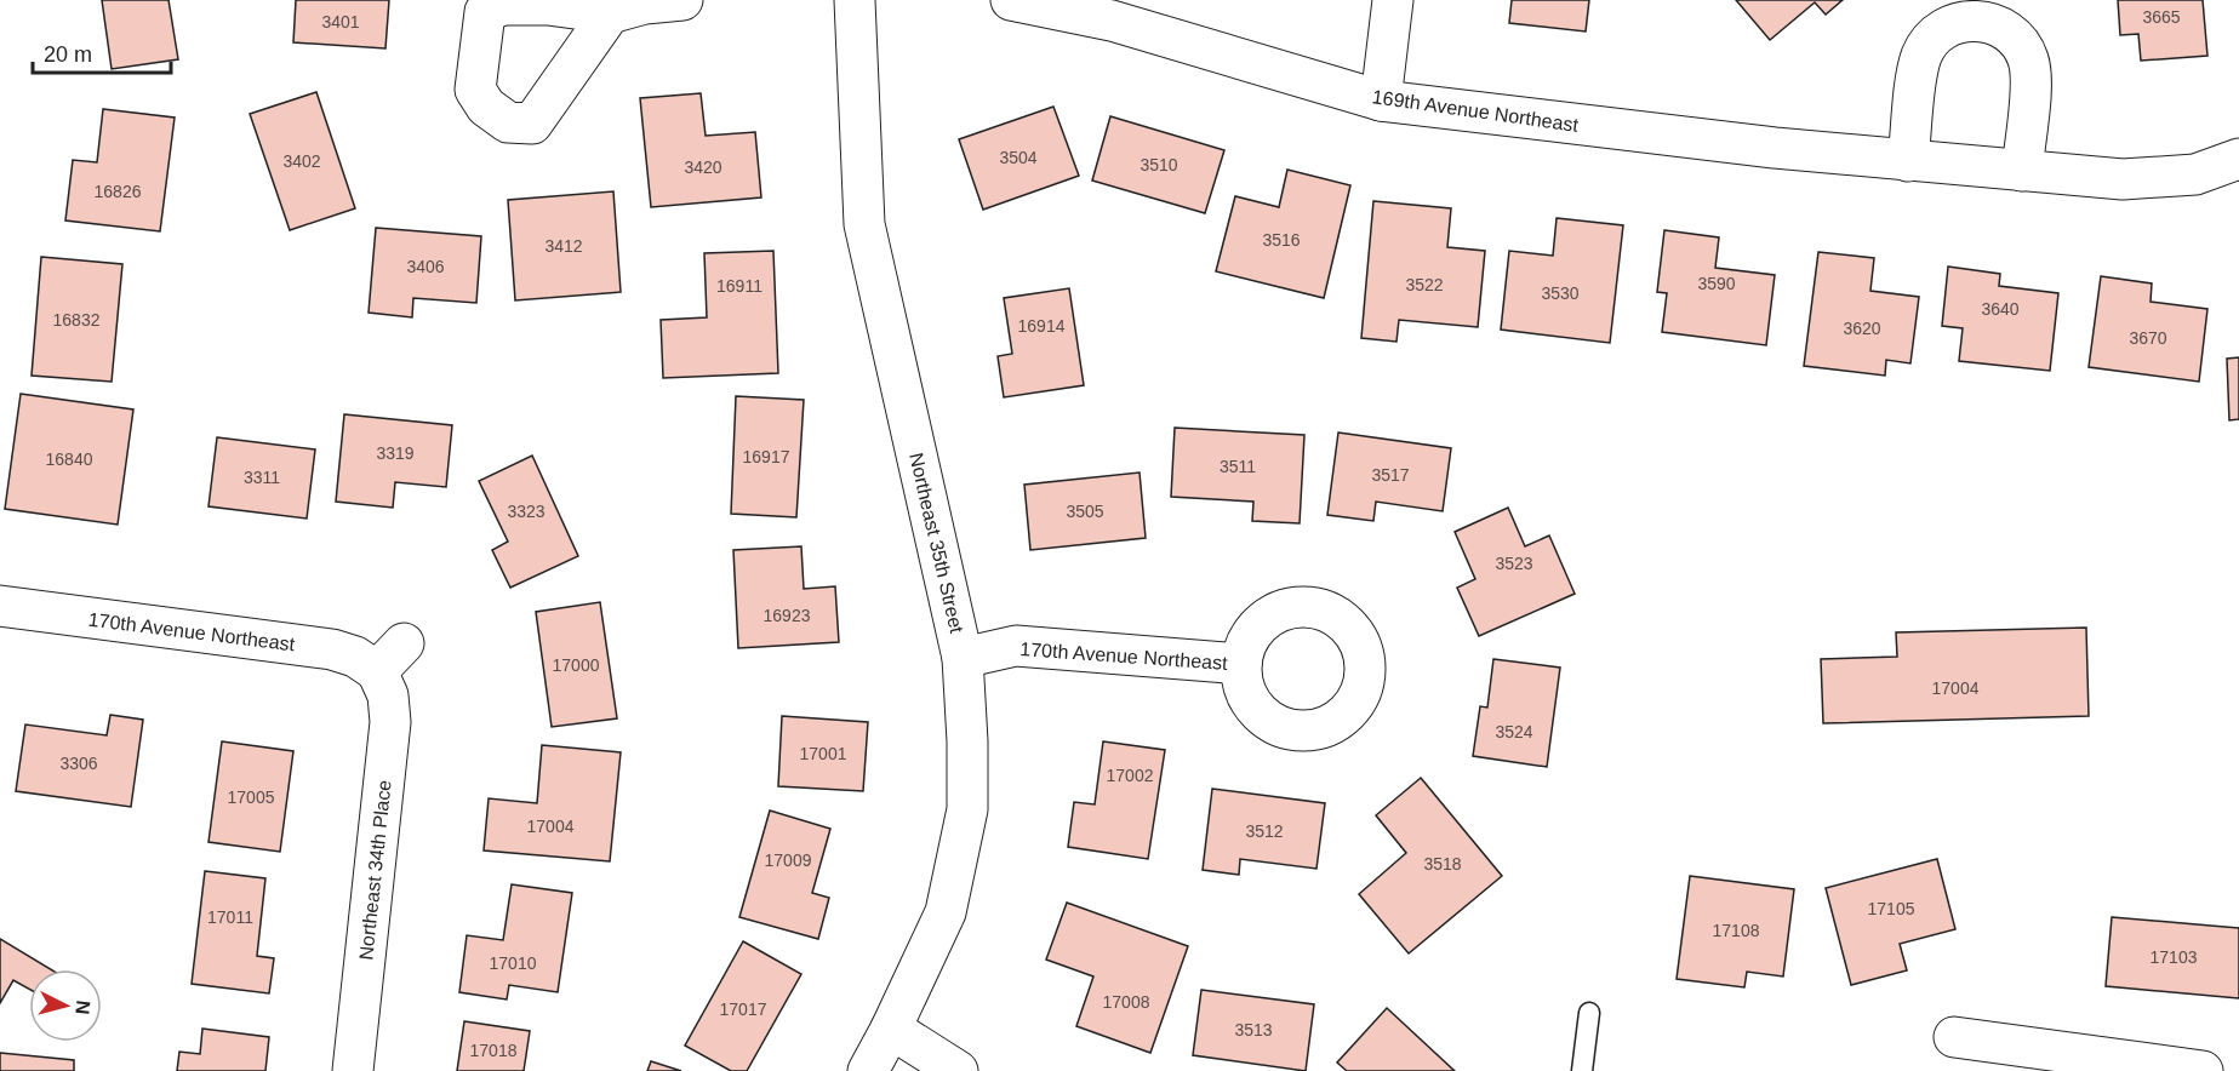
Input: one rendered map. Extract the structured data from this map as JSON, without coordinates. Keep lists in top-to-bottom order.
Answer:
{
  "streets": {
    "street": [
      "169th Avenue Northeast",
      "Northeast 35th Street",
      "170th Avenue Northeast",
      "Northeast 34th Place"
    ]
  },
  "crossings": [
    ["Northeast 35th Street", "170th Avenue Northeast"],
    ["170th Avenue Northeast", "Northeast 34th Place"]
  ],
  "house_numbers": [
    "3665",
    "3401",
    "3504",
    "3402",
    "3510",
    "3420",
    "16826",
    "3516",
    "3412",
    "3406",
    "3590",
    "3522",
    "16911",
    "3530",
    "3640",
    "16832",
    "16914",
    "3620",
    "3670",
    "3319",
    "16917",
    "16840",
    "3511",
    "3517",
    "3311",
    "3323",
    "3505",
    "3523",
    "16923",
    "17000",
    "17004",
    "3524",
    "17001",
    "3306",
    "17002",
    "17005",
    "17004",
    "3512",
    "17009",
    "3518",
    "17105",
    "17011",
    "17108",
    "17103",
    "17010",
    "17008",
    "17017",
    "3513",
    "17018"
  ],
  "scale_bar": "20 m",
  "north": "right"
}
